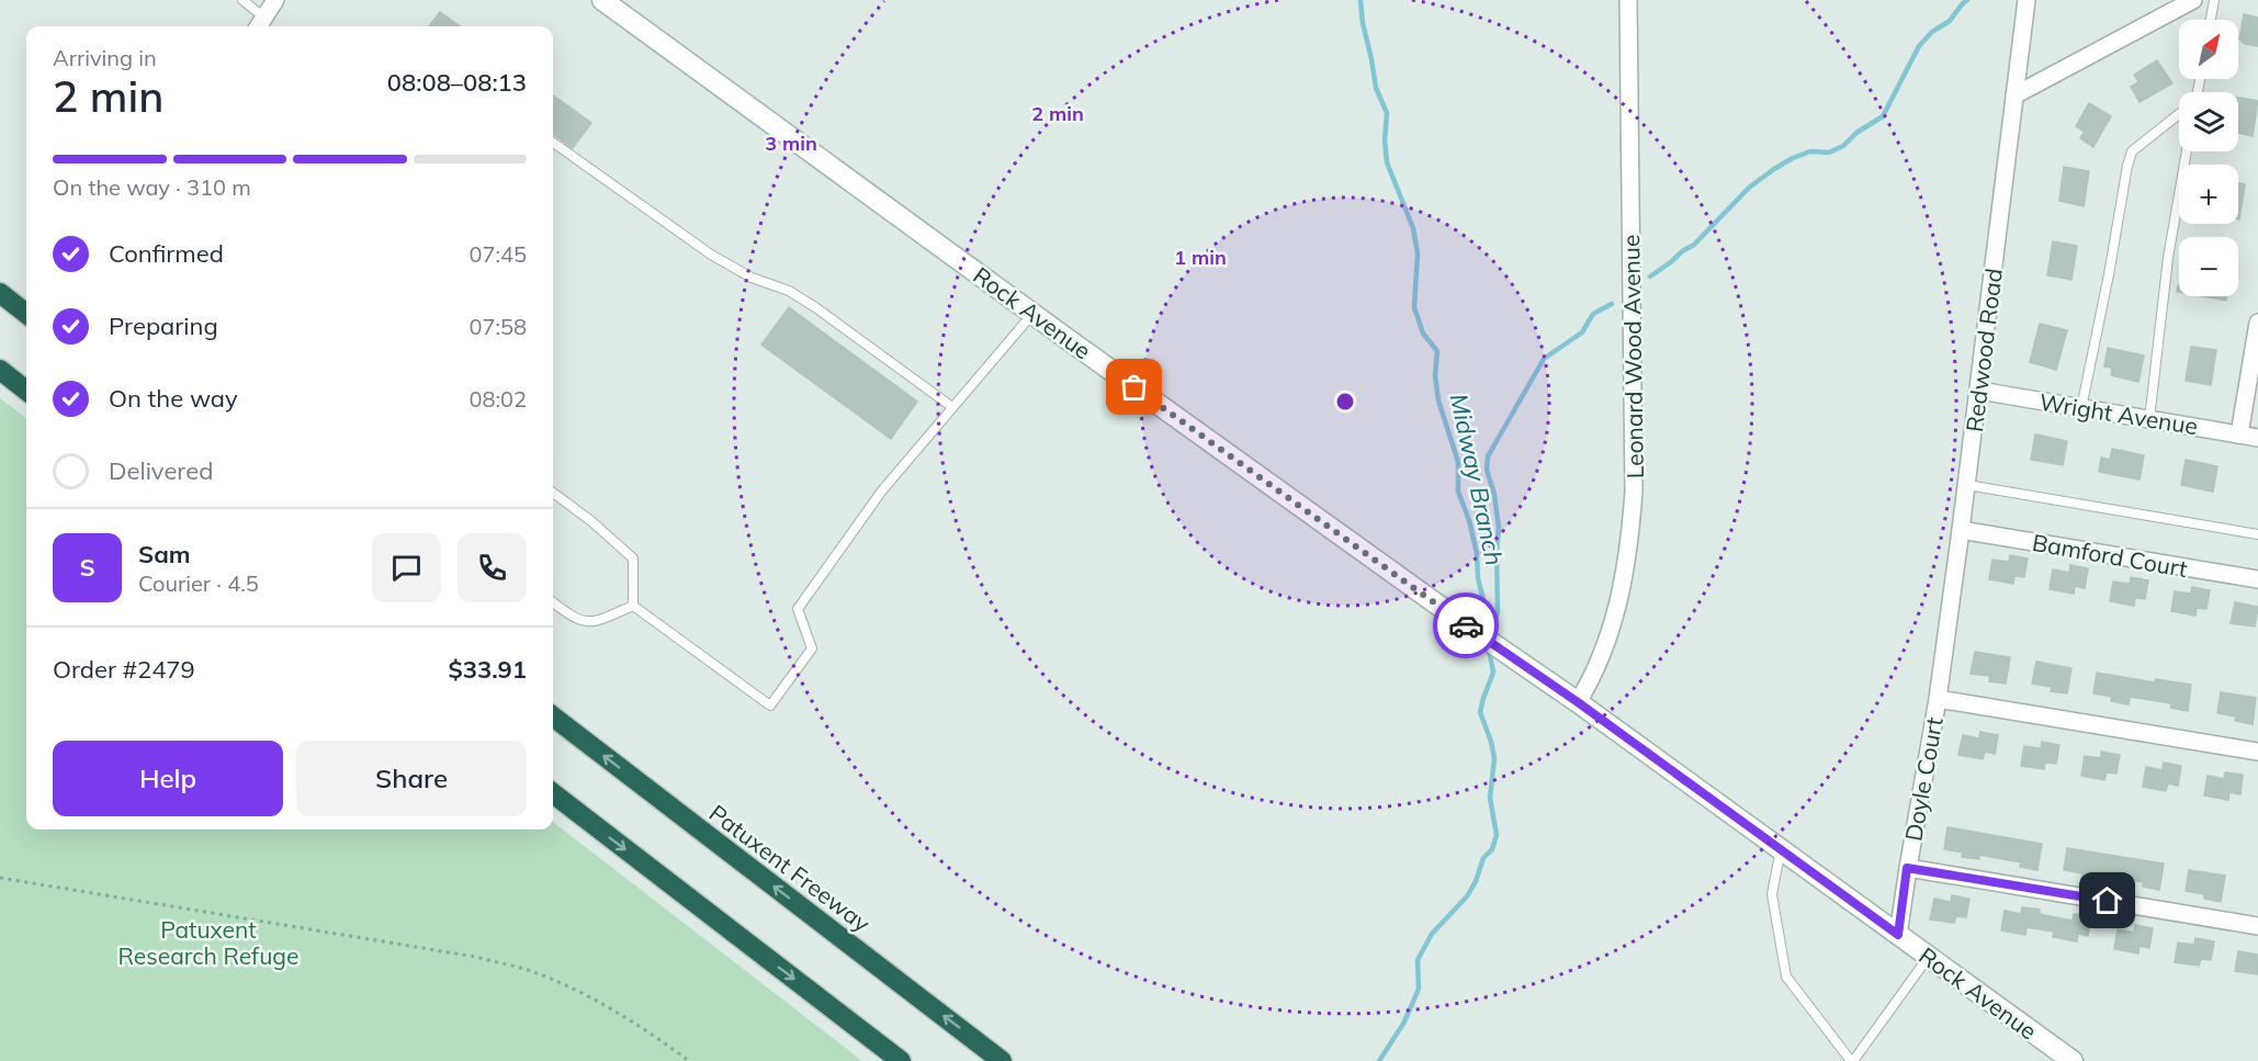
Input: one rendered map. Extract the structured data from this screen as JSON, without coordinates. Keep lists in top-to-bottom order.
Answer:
{
  "streets": {
    "highway": ["Patuxent Freeway"],
    "street": [
      "Rock Avenue",
      "Redwood Road",
      "Leonard Wood Avenue",
      "Wright Avenue",
      "Bamford Court",
      "Doyle Court"
    ]
  },
  "crossings": [
    ["Rock Avenue", "Leonard Wood Avenue"],
    ["Redwood Road", "Wright Avenue"],
    ["Redwood Road", "Bamford Court"],
    ["Redwood Road", "Doyle Court"]
  ],
  "water": ["Midway Branch"],
  "parks": ["Patuxent Research Refuge"],
  "north": "top right",
  "page": {
    "map_buttons": ["+", "−"],
    "heading": ["2 min", "Arriving in", "08:08–08:13"],
    "panel": [
      "Sam",
      "Courier · 4.5",
      "Order #2479",
      "$33.91"
    ],
    "bar": "On the way · 310 m",
    "list": [
      ["Confirmed", "07:45"],
      ["Preparing", "07:58"],
      ["On the way", "08:02"],
      "Delivered"
    ],
    "round": "S",
    "buttons": ["Help", "Share"]
  },
  "rings": ["2 min", "3 min", "1 min"]
}
